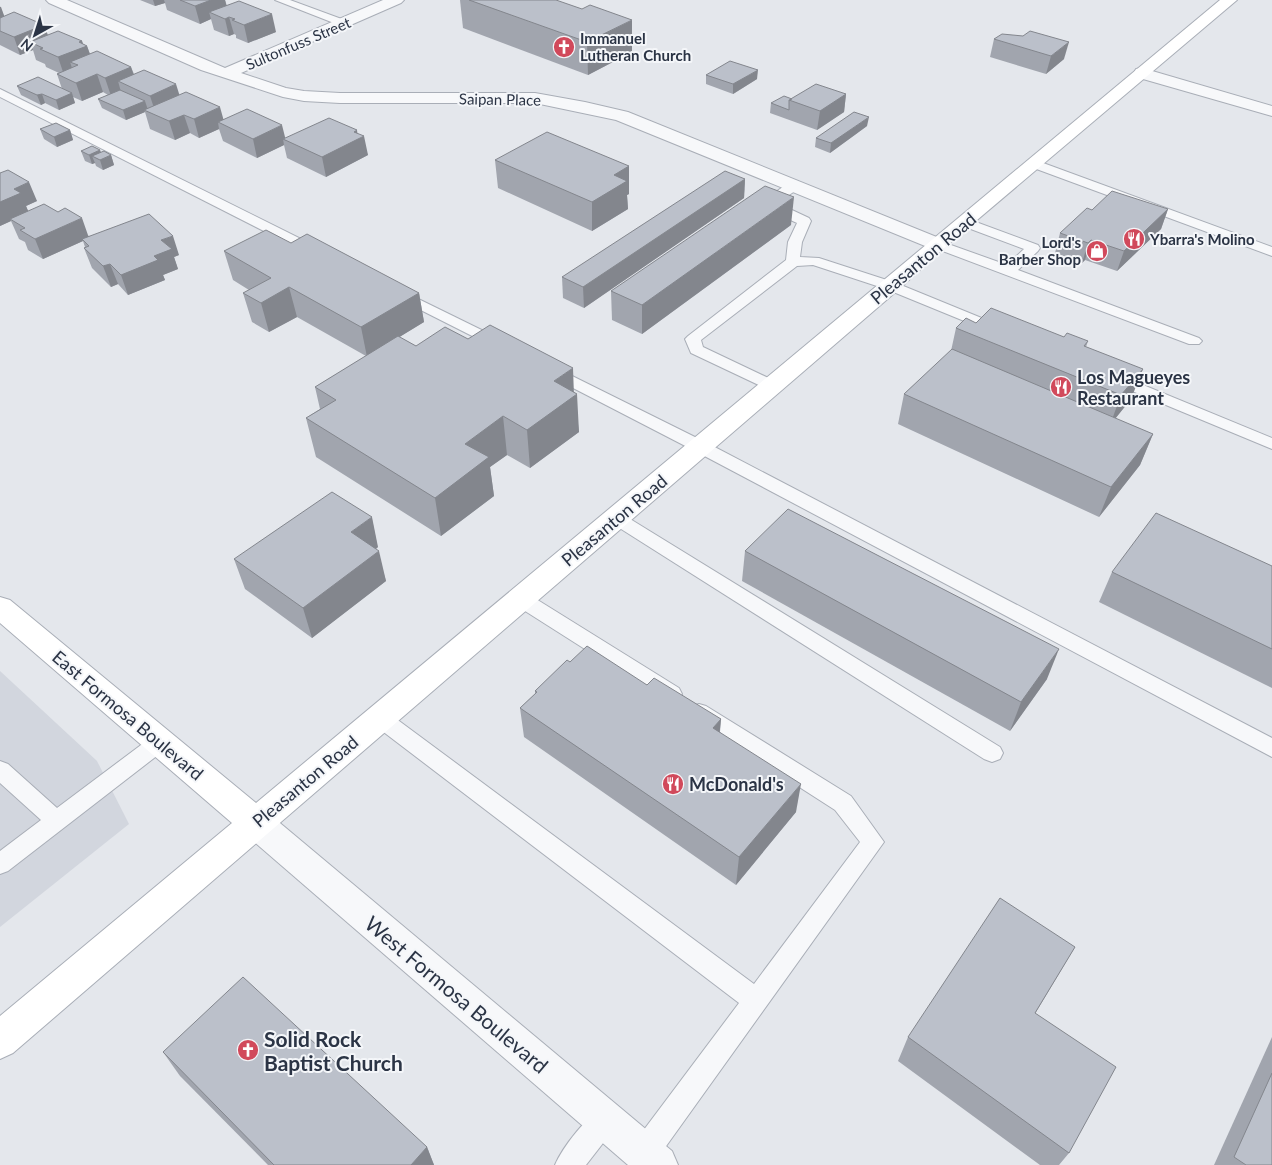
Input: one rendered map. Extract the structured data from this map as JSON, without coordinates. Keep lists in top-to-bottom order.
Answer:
{
  "streets": {
    "main road": ["Pleasanton Road", "East Formosa Boulevard"],
    "street": ["Sultonfuss Street", "Saipan Place", "West Formosa Boulevard"]
  },
  "crossings": [
    ["Sultonfuss Street", "Saipan Place"],
    ["Saipan Place", "Pleasanton Road"],
    ["Pleasanton Road", "East Formosa Boulevard"],
    ["Pleasanton Road", "West Formosa Boulevard"],
    ["East Formosa Boulevard", "West Formosa Boulevard"]
  ],
  "places": {
    "church": ["Immanuel Lutheran Church", "Solid Rock Baptist Church"],
    "restaurant": ["Ybarra's Molino", "Los Magueyes Restaurant", "McDonald's"],
    "shop": ["Lord's Barber Shop"]
  },
  "north": "bottom left"
}
